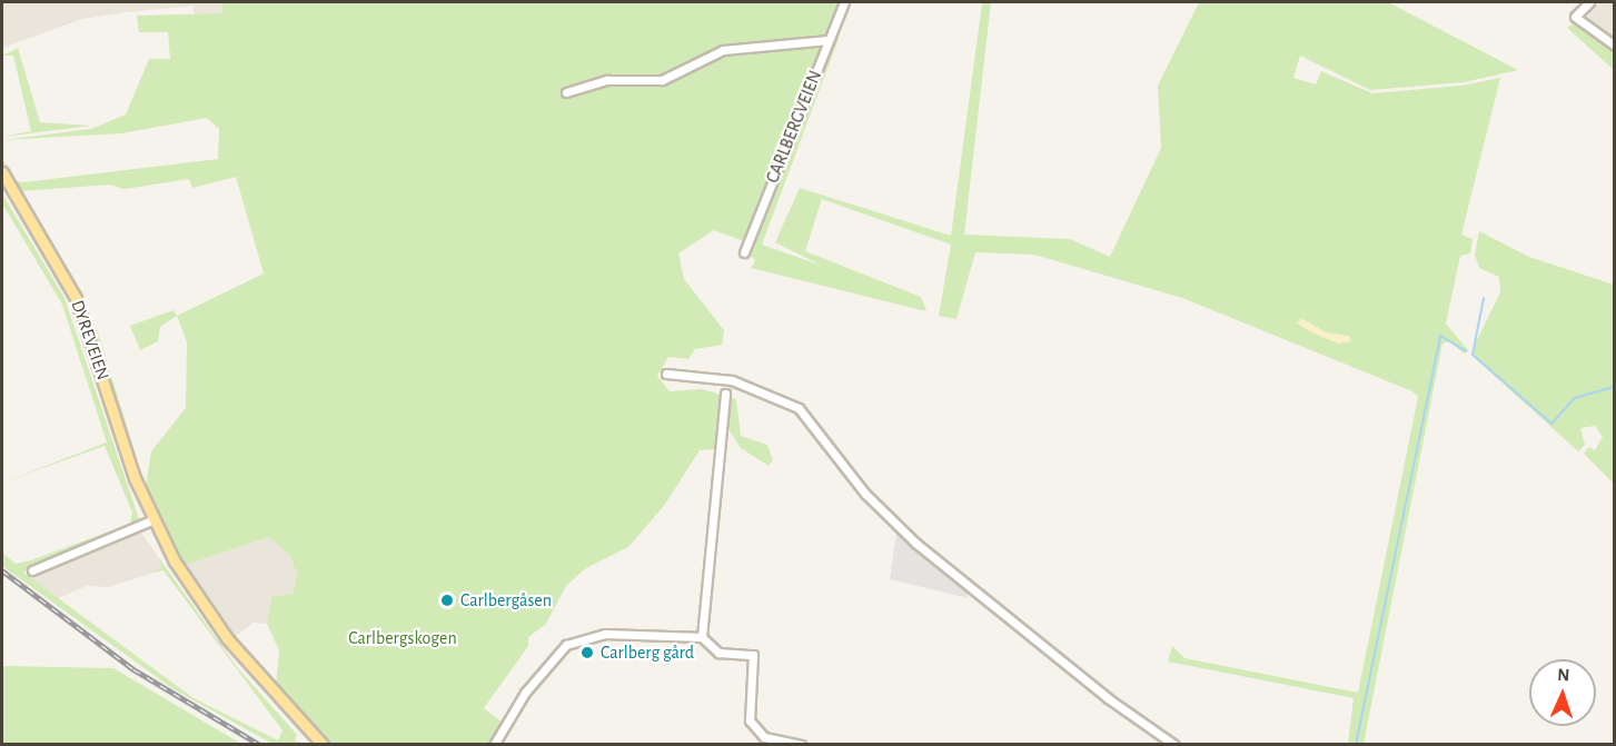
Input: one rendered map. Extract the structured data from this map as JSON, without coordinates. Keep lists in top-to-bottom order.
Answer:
{
  "streets": {
    "main road": ["DYREVEIEN"],
    "street": ["CARLBERGVEIEN"]
  },
  "parks": ["Carlbergskogen"],
  "places": ["Carlbergåsen", "Carlberg gård"],
  "north": "top"
}
